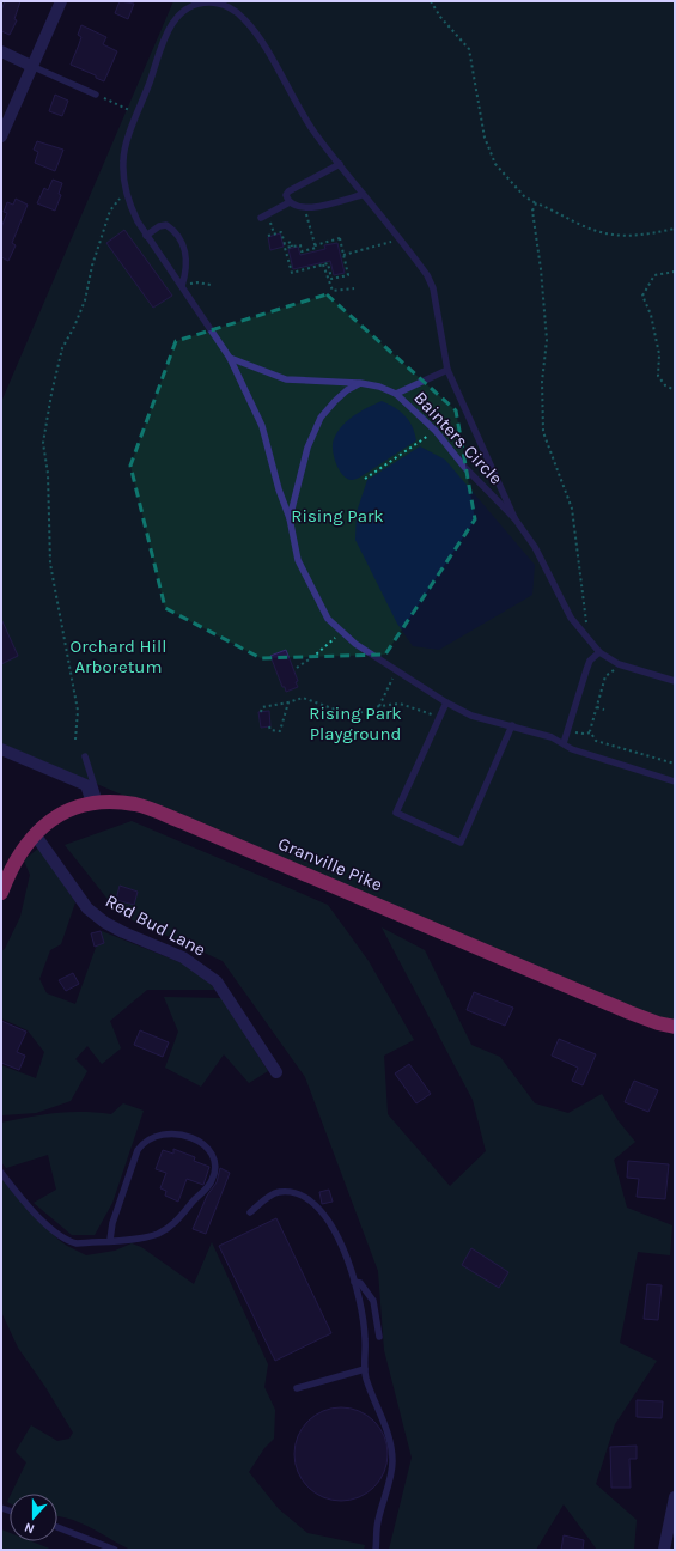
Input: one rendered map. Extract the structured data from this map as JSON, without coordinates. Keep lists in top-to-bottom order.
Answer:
{
  "streets": {
    "highway": ["Granville Pike"],
    "street": ["Red Bud Lane"],
    "lane": ["Bainters Circle"]
  },
  "crossings": [
    ["Granville Pike", "Red Bud Lane"]
  ],
  "parks": ["Rising Park", "Orchard Hill Arboretum", "Rising Park Playground"],
  "north": "bottom"
}
